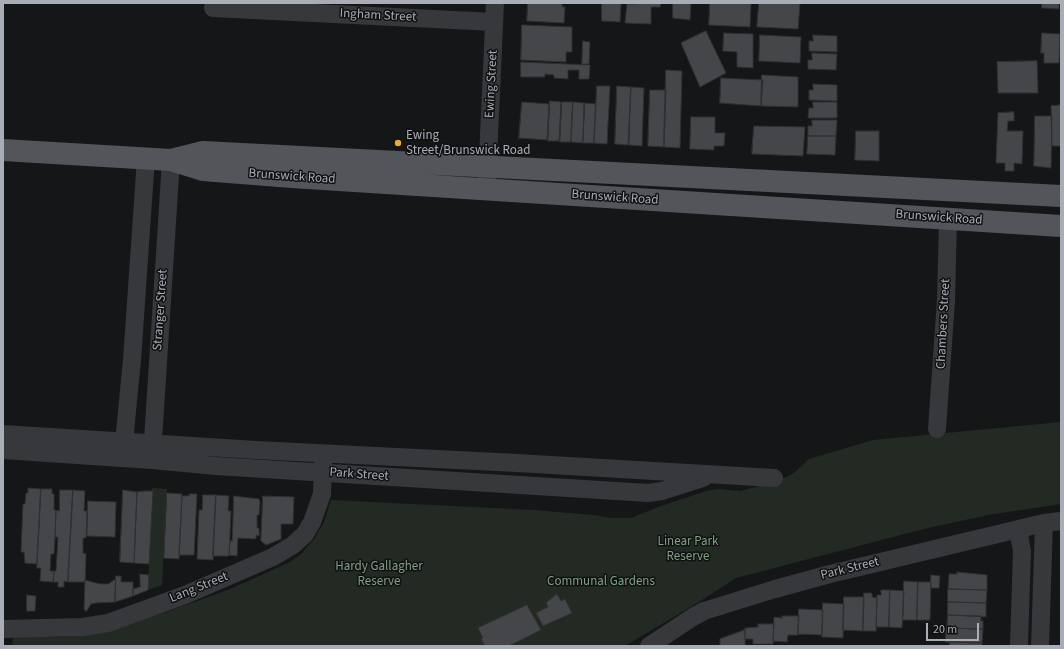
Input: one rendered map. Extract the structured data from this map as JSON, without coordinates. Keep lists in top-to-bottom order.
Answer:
{
  "streets": {
    "main road": ["Brunswick Road"],
    "street": [
      "Ingham Street",
      "Ewing Street",
      "Stranger Street",
      "Chambers Street",
      "Park Street",
      "Lang Street"
    ]
  },
  "crossings": [
    ["Ingham Street", "Ewing Street"],
    ["Ewing Street", "Brunswick Road"],
    ["Brunswick Road", "Stranger Street"],
    ["Brunswick Road", "Chambers Street"],
    ["Stranger Street", "Park Street"],
    ["Park Street", "Lang Street"]
  ],
  "parks": ["Linear Park Reserve", "Hardy Gallagher Reserve", "Communal Gardens"],
  "places": ["Ewing Street/Brunswick Road"],
  "scale_bar": "20 m"
}
